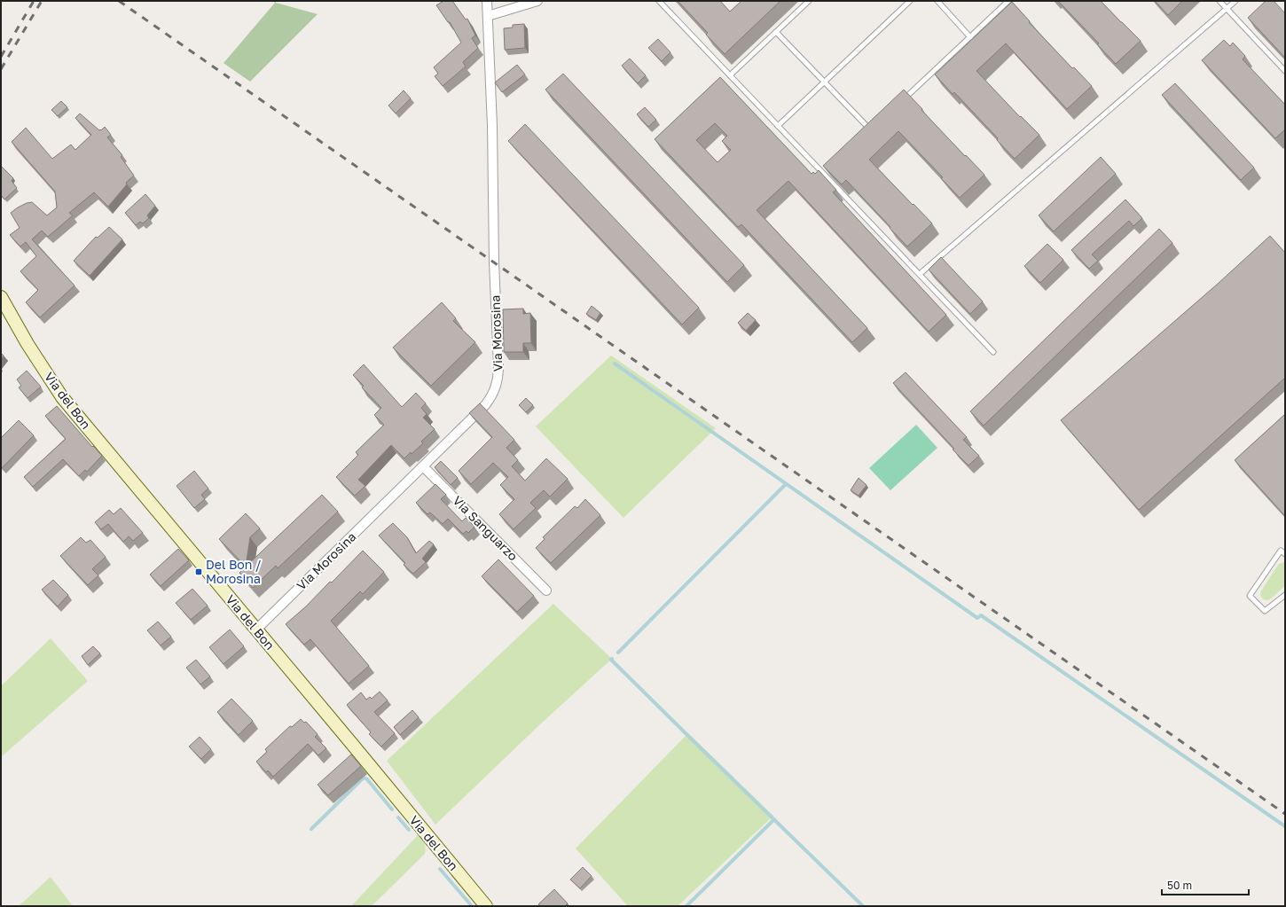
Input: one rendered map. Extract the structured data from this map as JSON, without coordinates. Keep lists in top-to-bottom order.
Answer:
{
  "streets": {
    "street": ["Via Morosina", "Via del Bon", "Via Sanguarzo"]
  },
  "crossings": [
    ["Via Morosina", "Via del Bon"],
    ["Via Morosina", "Via Sanguarzo"]
  ],
  "places": {
    "transit": ["Del Bon / Morosina"]
  },
  "scale_bar": "50 m"
}
